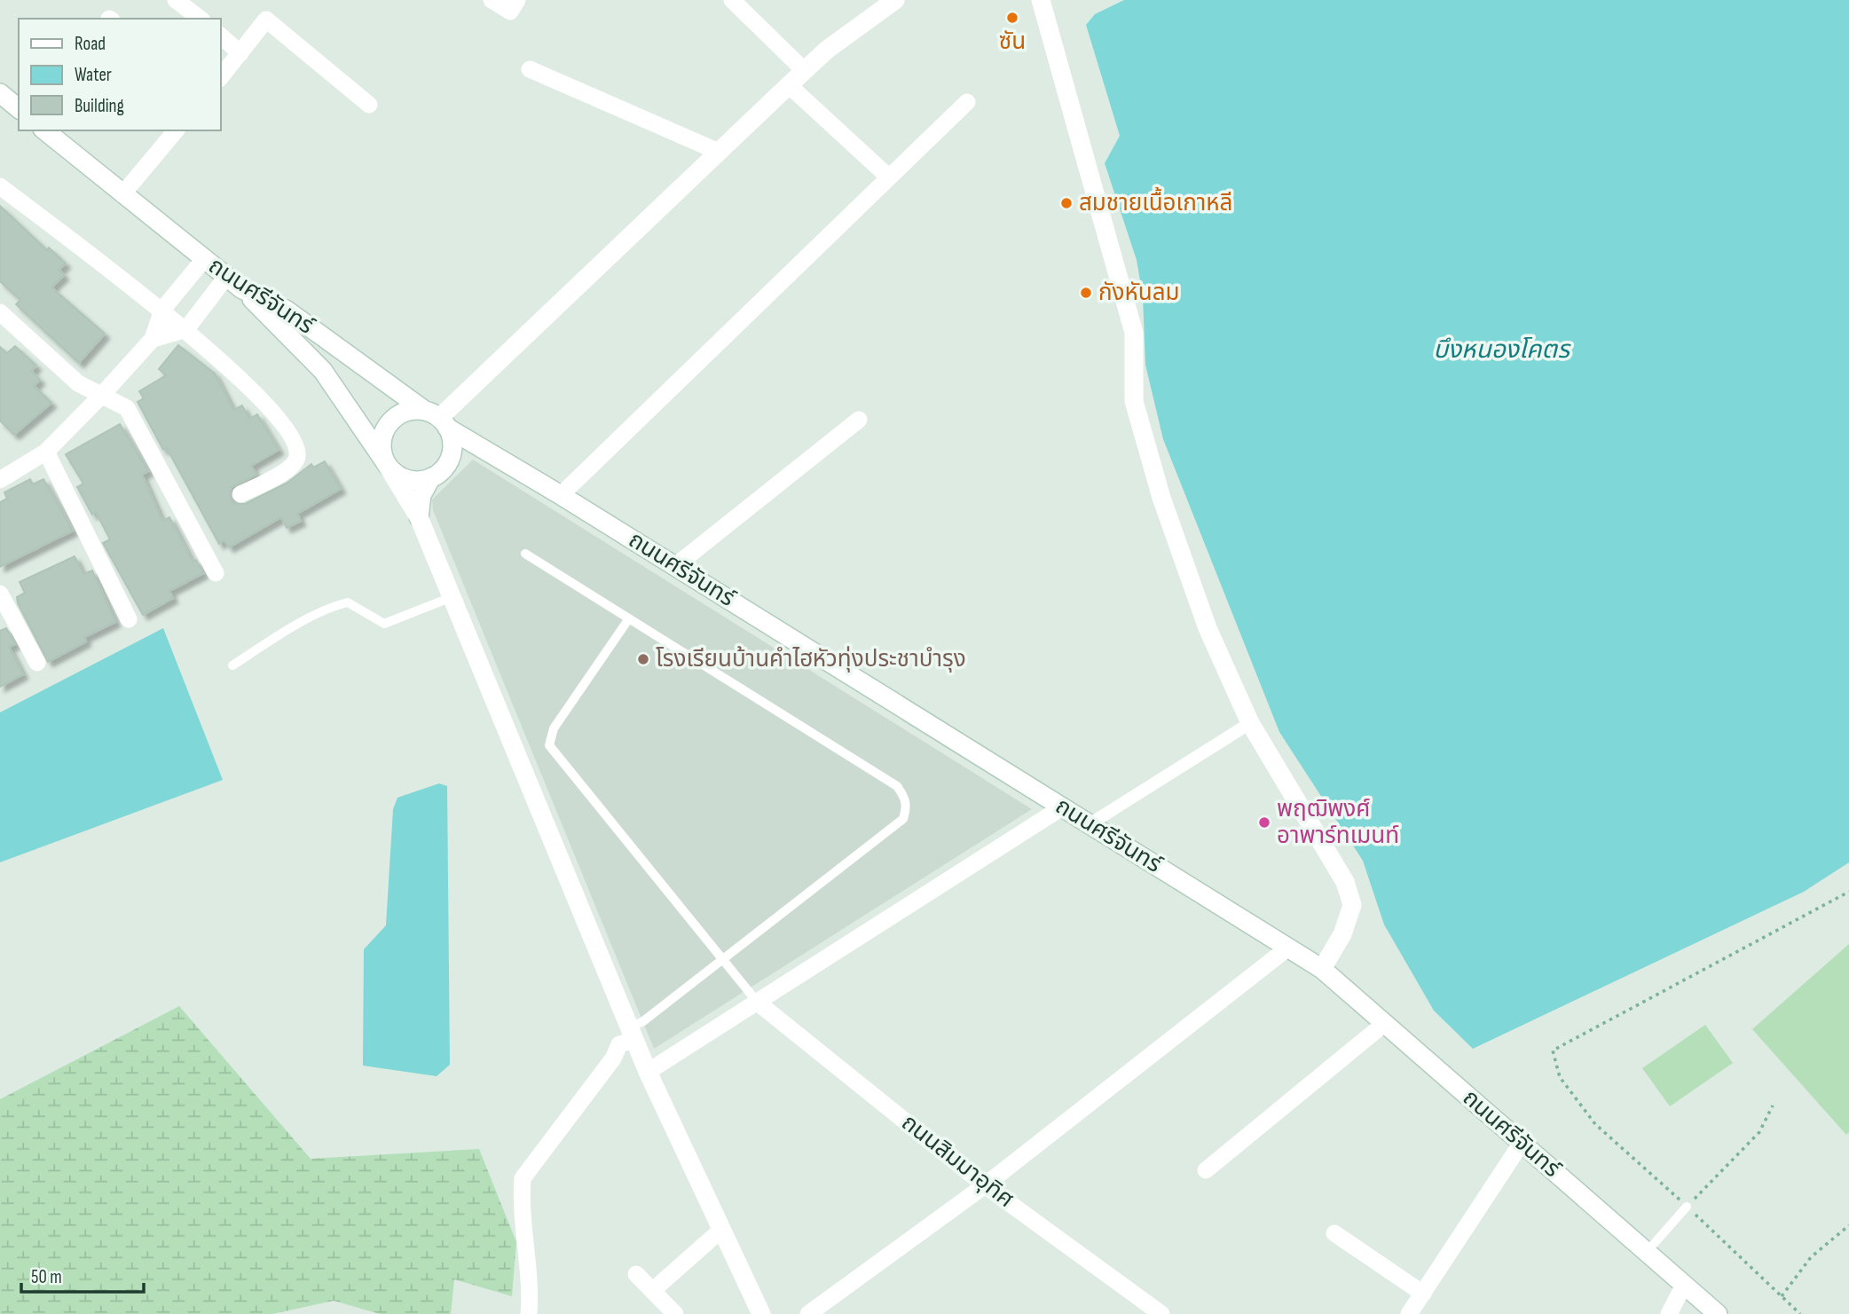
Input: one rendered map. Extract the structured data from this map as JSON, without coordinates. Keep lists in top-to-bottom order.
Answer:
{
  "streets": {
    "main road": ["ถนนศรีจันทร์"],
    "street": ["ถนนสิมมาอุทิศ"]
  },
  "water": ["บึงหนองโคตร"],
  "places": [
    "ซัน",
    "สมชายเนื้อเกาหลี",
    "กังหันลม",
    "โรงเรียนบ้านคำไฮหัวทุ่งประชาบำรุง",
    "พฤฒิพงศ์ อาพาร์ทเมนท์"
  ],
  "legend": ["Road", "Water", "Building"],
  "scale_bar": "50 m"
}
